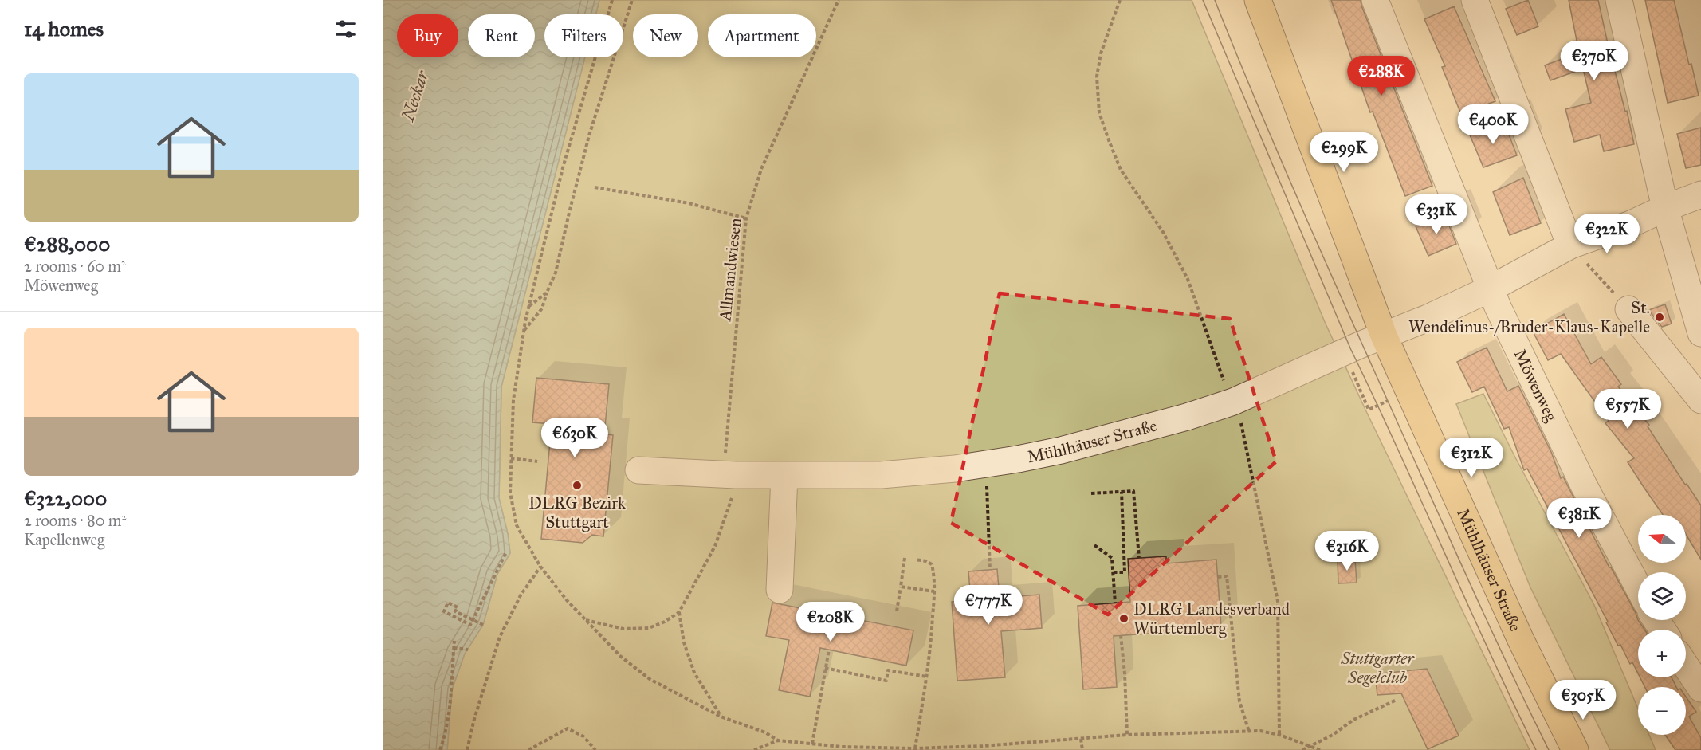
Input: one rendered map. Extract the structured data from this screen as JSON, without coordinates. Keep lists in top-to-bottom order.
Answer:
{
  "streets": {
    "main road": ["Mühlhäuser Straße"],
    "street": ["Möwenweg"],
    "path": ["Allmandwiesen"]
  },
  "crossings": [
    ["Allmandwiesen", "Mühlhäuser Straße"]
  ],
  "water": ["Neckar"],
  "parks": ["Stuttgarter Segelclub"],
  "places": ["St. Wendelinus-/Bruder-Klaus-Kapelle", "DLRG Bezirk Stuttgart", "DLRG Landesverband Württemberg"],
  "north": "left",
  "page": {
    "heading": "14 homes",
    "chip": [
      "Buy",
      "Rent",
      "Filters",
      "New",
      "Apartment"
    ],
    "price": [
      "€370K",
      "€288K",
      "€400K",
      "€299K",
      "€331K",
      "€322K",
      "€557K",
      "€630K",
      "€312K",
      "€381K",
      "€316K",
      "€777K",
      "€208K",
      "€305K"
    ],
    "list": [
      {
        "name": "€288,000",
        "note": "2 rooms · 60 m² · Möwenweg"
      },
      {
        "name": "€322,000",
        "note": "2 rooms · 80 m² · Kapellenweg"
      }
    ],
    "map_buttons": ["+", "−"]
  }
}
